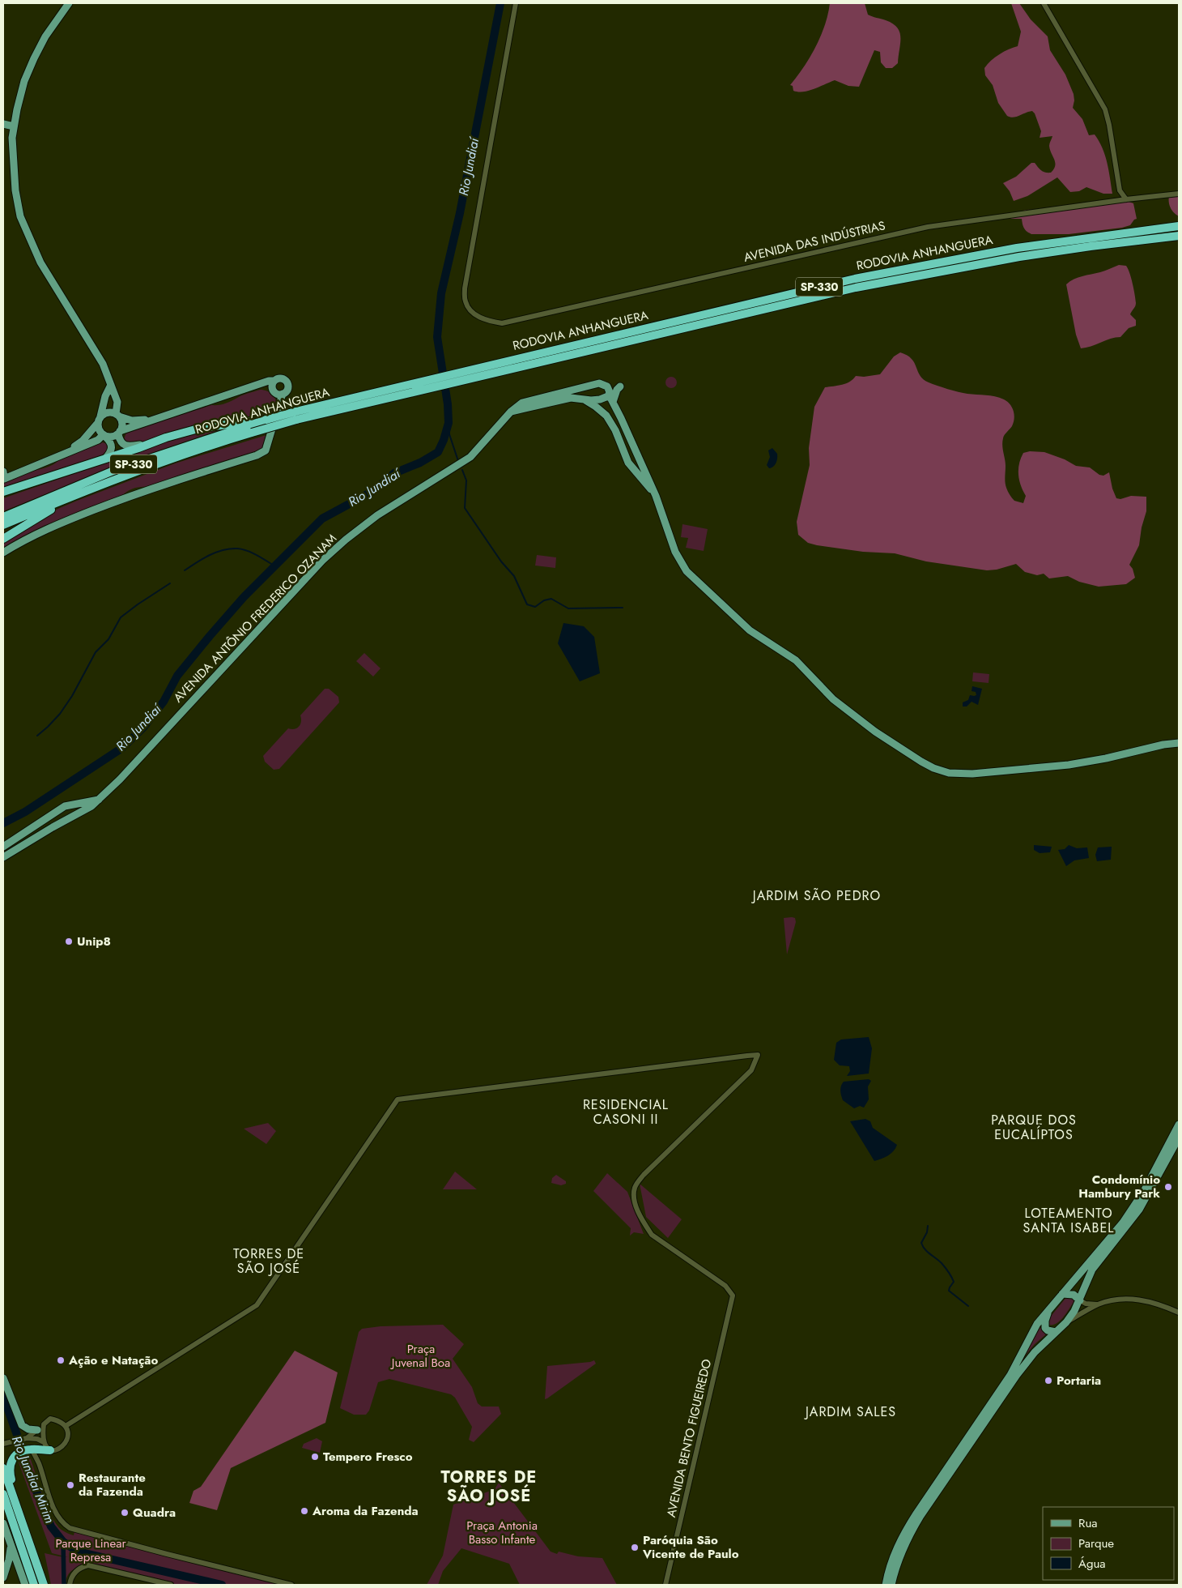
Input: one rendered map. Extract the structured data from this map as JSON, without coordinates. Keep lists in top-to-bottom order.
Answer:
{
  "streets": {
    "highway": ["RODOVIA ANHANGUERA", "SP-330"],
    "main road": ["AVENIDA ANTÔNIO FREDERICO OZANAM"],
    "street": ["AVENIDA DAS INDÚSTRIAS", "AVENIDA BENTO FIGUEIREDO"]
  },
  "districts": [
    "JARDIM SÃO PEDRO",
    "RESIDENCIAL CASONI II",
    "PARQUE DOS EUCALÍPTOS",
    "LOTEAMENTO SANTA ISABEL",
    "TORRES DE SÃO JOSÉ",
    "JARDIM SALES",
    "TORRES DE SÃO JOSÉ"
  ],
  "water": ["Rio Jundiaí", "Rio Jundiaí Mirim"],
  "parks": ["Praça Juvenal Boa", "Praça Antonia Basso Infante", "Parque Linear Represa"],
  "places": [
    "Unip8",
    "Condomínio Hambury Park",
    "Ação e Natação",
    "Portaria",
    "Tempero Fresco",
    "Restaurante da Fazenda",
    "Aroma da Fazenda",
    "Quadra",
    "Paróquia São Vicente de Paulo"
  ],
  "legend": ["Rua", "Parque", "Água"]
}
